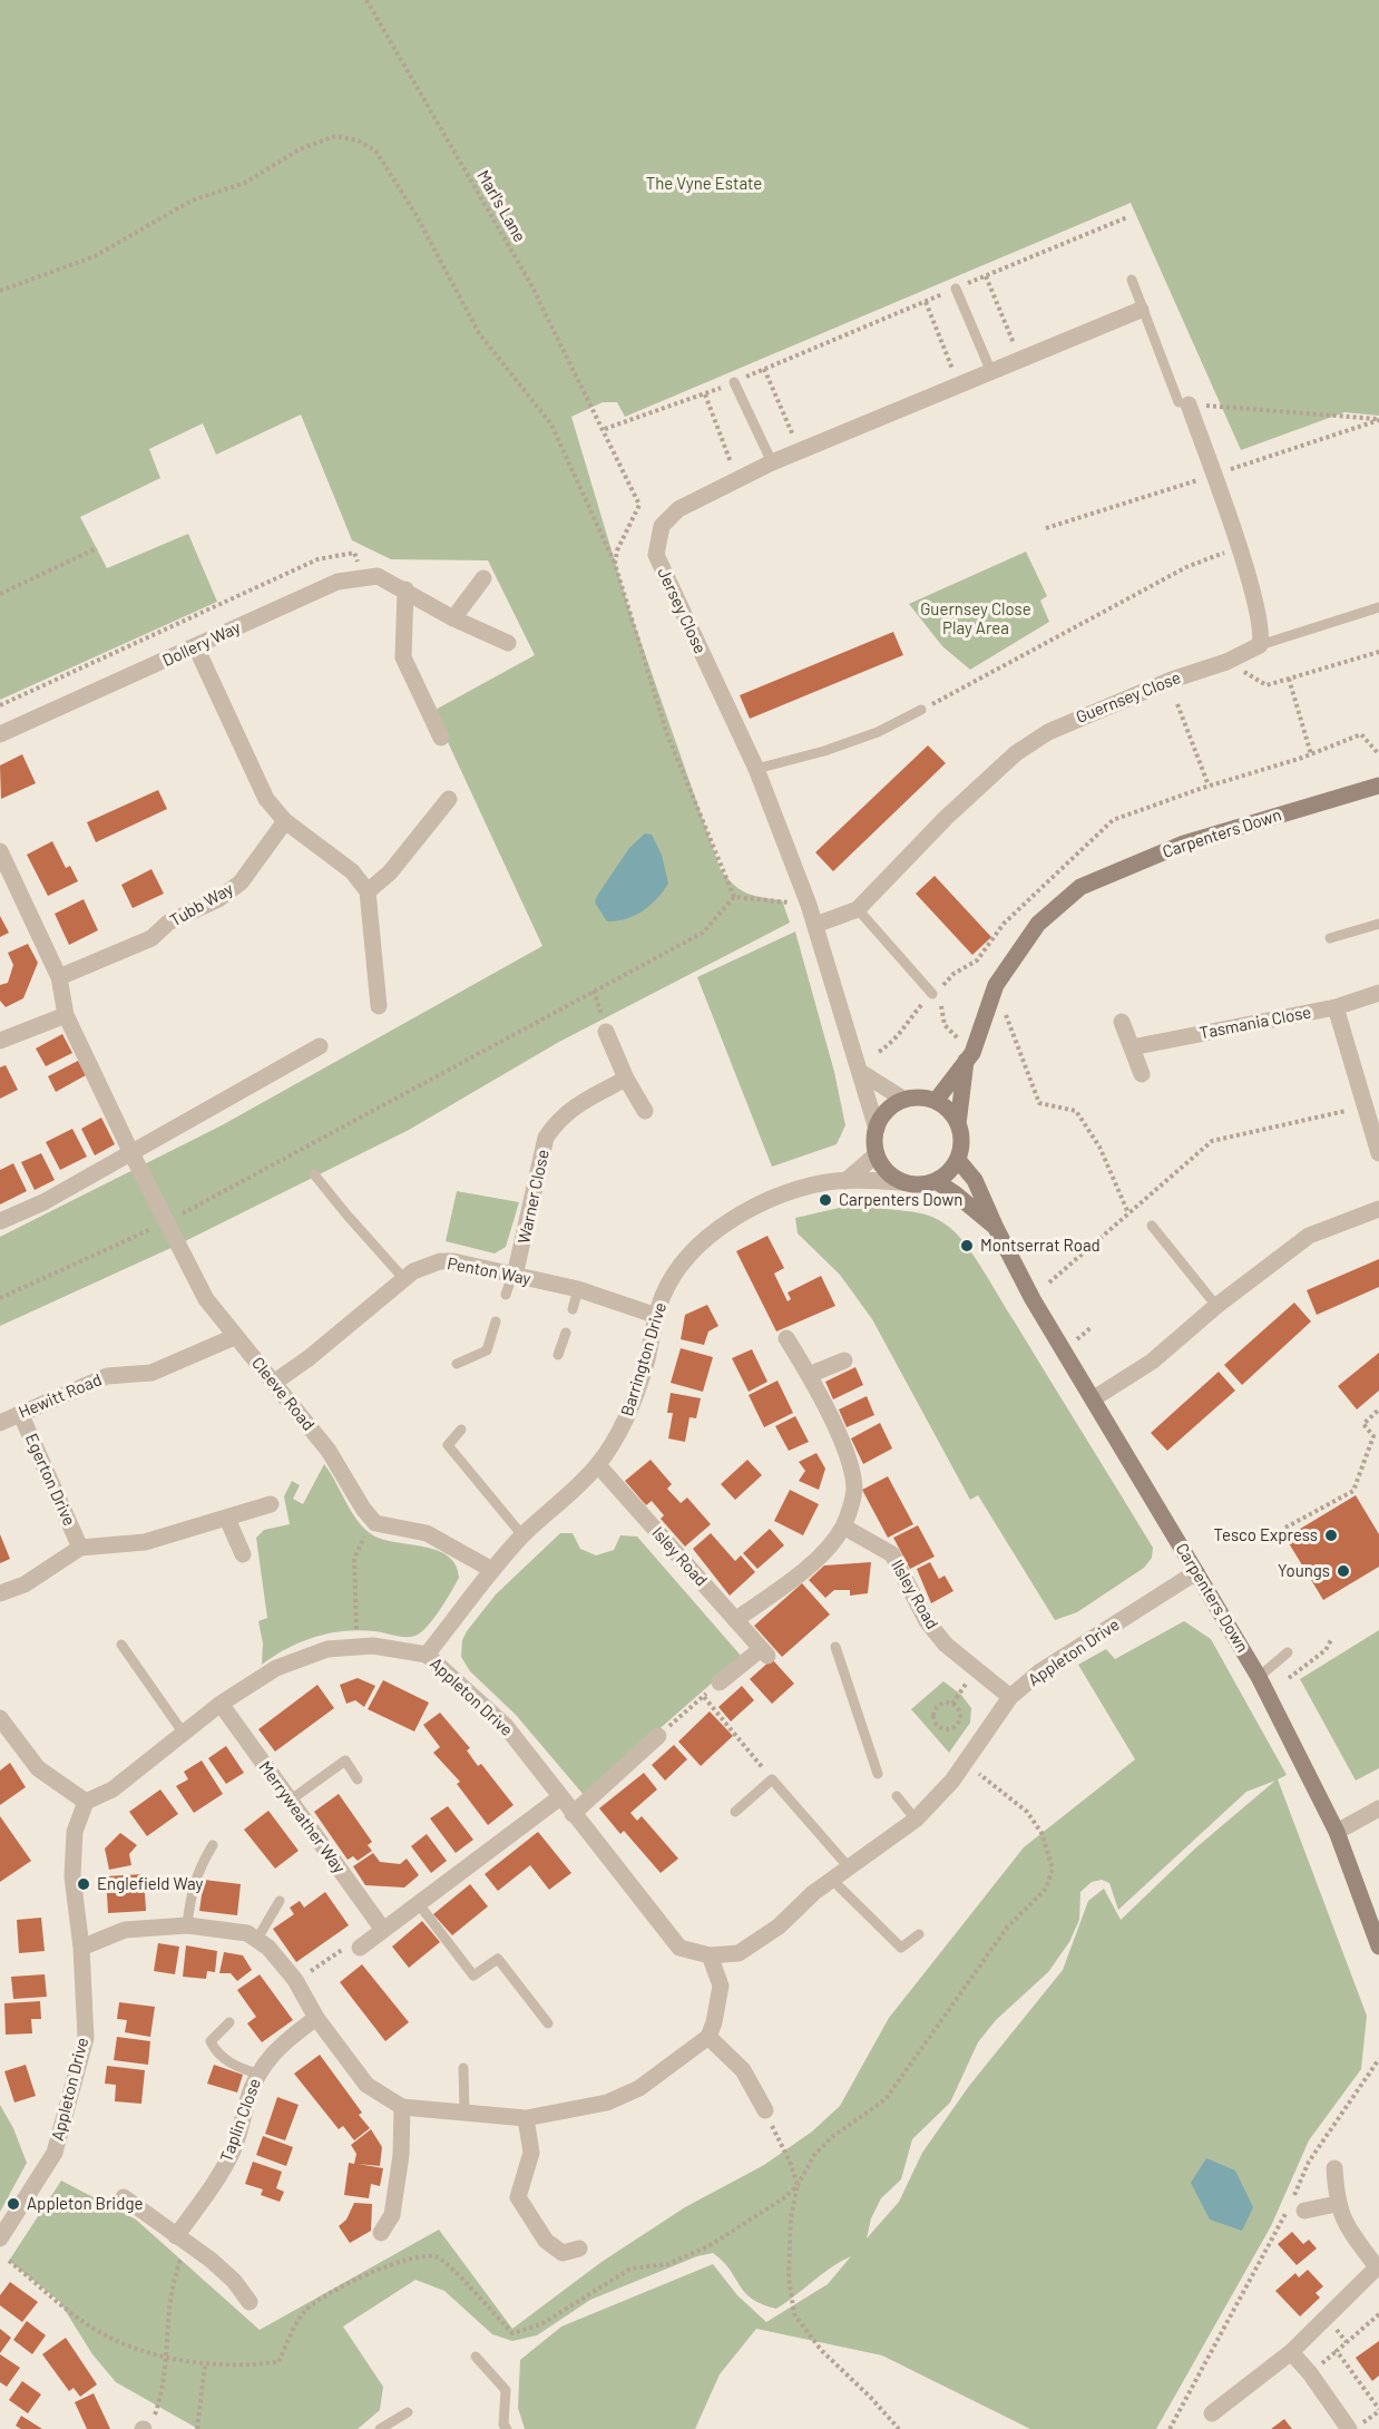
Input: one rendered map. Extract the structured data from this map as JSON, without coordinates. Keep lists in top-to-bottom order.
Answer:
{
  "streets": {
    "street": [
      "Jersey Close",
      "Dollery Way",
      "Guernsey Close",
      "Carpenters Down",
      "Tubb Way",
      "Tasmania Close",
      "Warner Close",
      "Penton Way",
      "Barrington Drive",
      "Cleeve Road",
      "Hewitt Road",
      "Egerton Drive",
      "Isley Road",
      "Ilsley Road",
      "Appleton Drive",
      "Merryweather Way",
      "Taplin Close"
    ],
    "path": ["Marl's Lane"]
  },
  "crossings": [
    ["Jersey Close", "Guernsey Close"],
    ["Jersey Close", "Carpenters Down"],
    ["Jersey Close", "Barrington Drive"],
    ["Carpenters Down", "Barrington Drive"],
    ["Carpenters Down", "Appleton Drive"],
    ["Tubb Way", "Cleeve Road"],
    ["Warner Close", "Penton Way"],
    ["Penton Way", "Barrington Drive"],
    ["Penton Way", "Cleeve Road"],
    ["Barrington Drive", "Isley Road"],
    ["Barrington Drive", "Appleton Drive"],
    ["Cleeve Road", "Hewitt Road"],
    ["Hewitt Road", "Egerton Drive"],
    ["Ilsley Road", "Appleton Drive"],
    ["Appleton Drive", "Merryweather Way"]
  ],
  "parks": ["The Vyne Estate", "Guernsey Close Play Area"],
  "places": [
    "Carpenters Down",
    "Montserrat Road",
    "Tesco Express",
    "Youngs",
    "Englefield Way",
    "Appleton Bridge"
  ]
}
